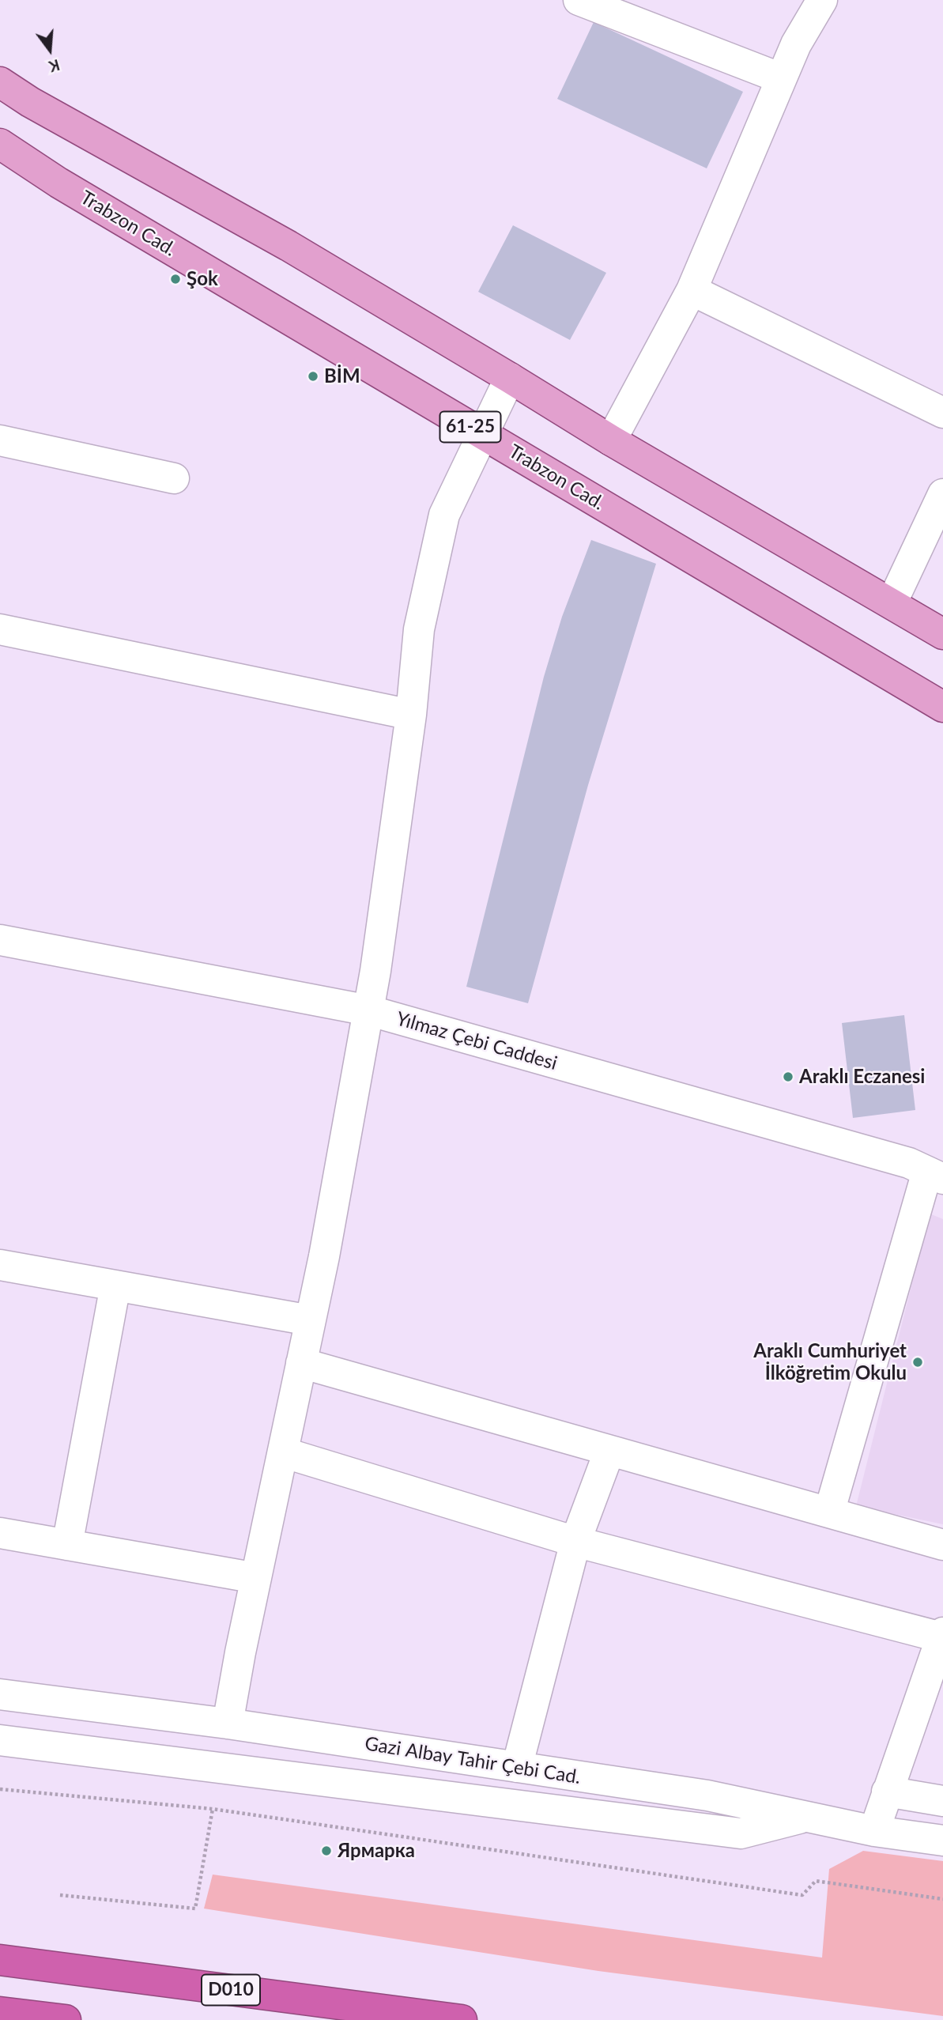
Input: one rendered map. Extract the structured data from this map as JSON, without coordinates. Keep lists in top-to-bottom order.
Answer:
{
  "streets": {
    "highway": ["D010"],
    "main road": ["Trabzon Cad.", "61-25"],
    "street": ["Yılmaz Çebi Caddesi", "Gazi Albay Tahir Çebi Cad."]
  },
  "places": [
    "Şok",
    "BİM",
    "Araklı Eczanesi",
    "Araklı Cumhuriyet İlköğretim Okulu",
    "Ярмарка"
  ],
  "north": "bottom"
}
